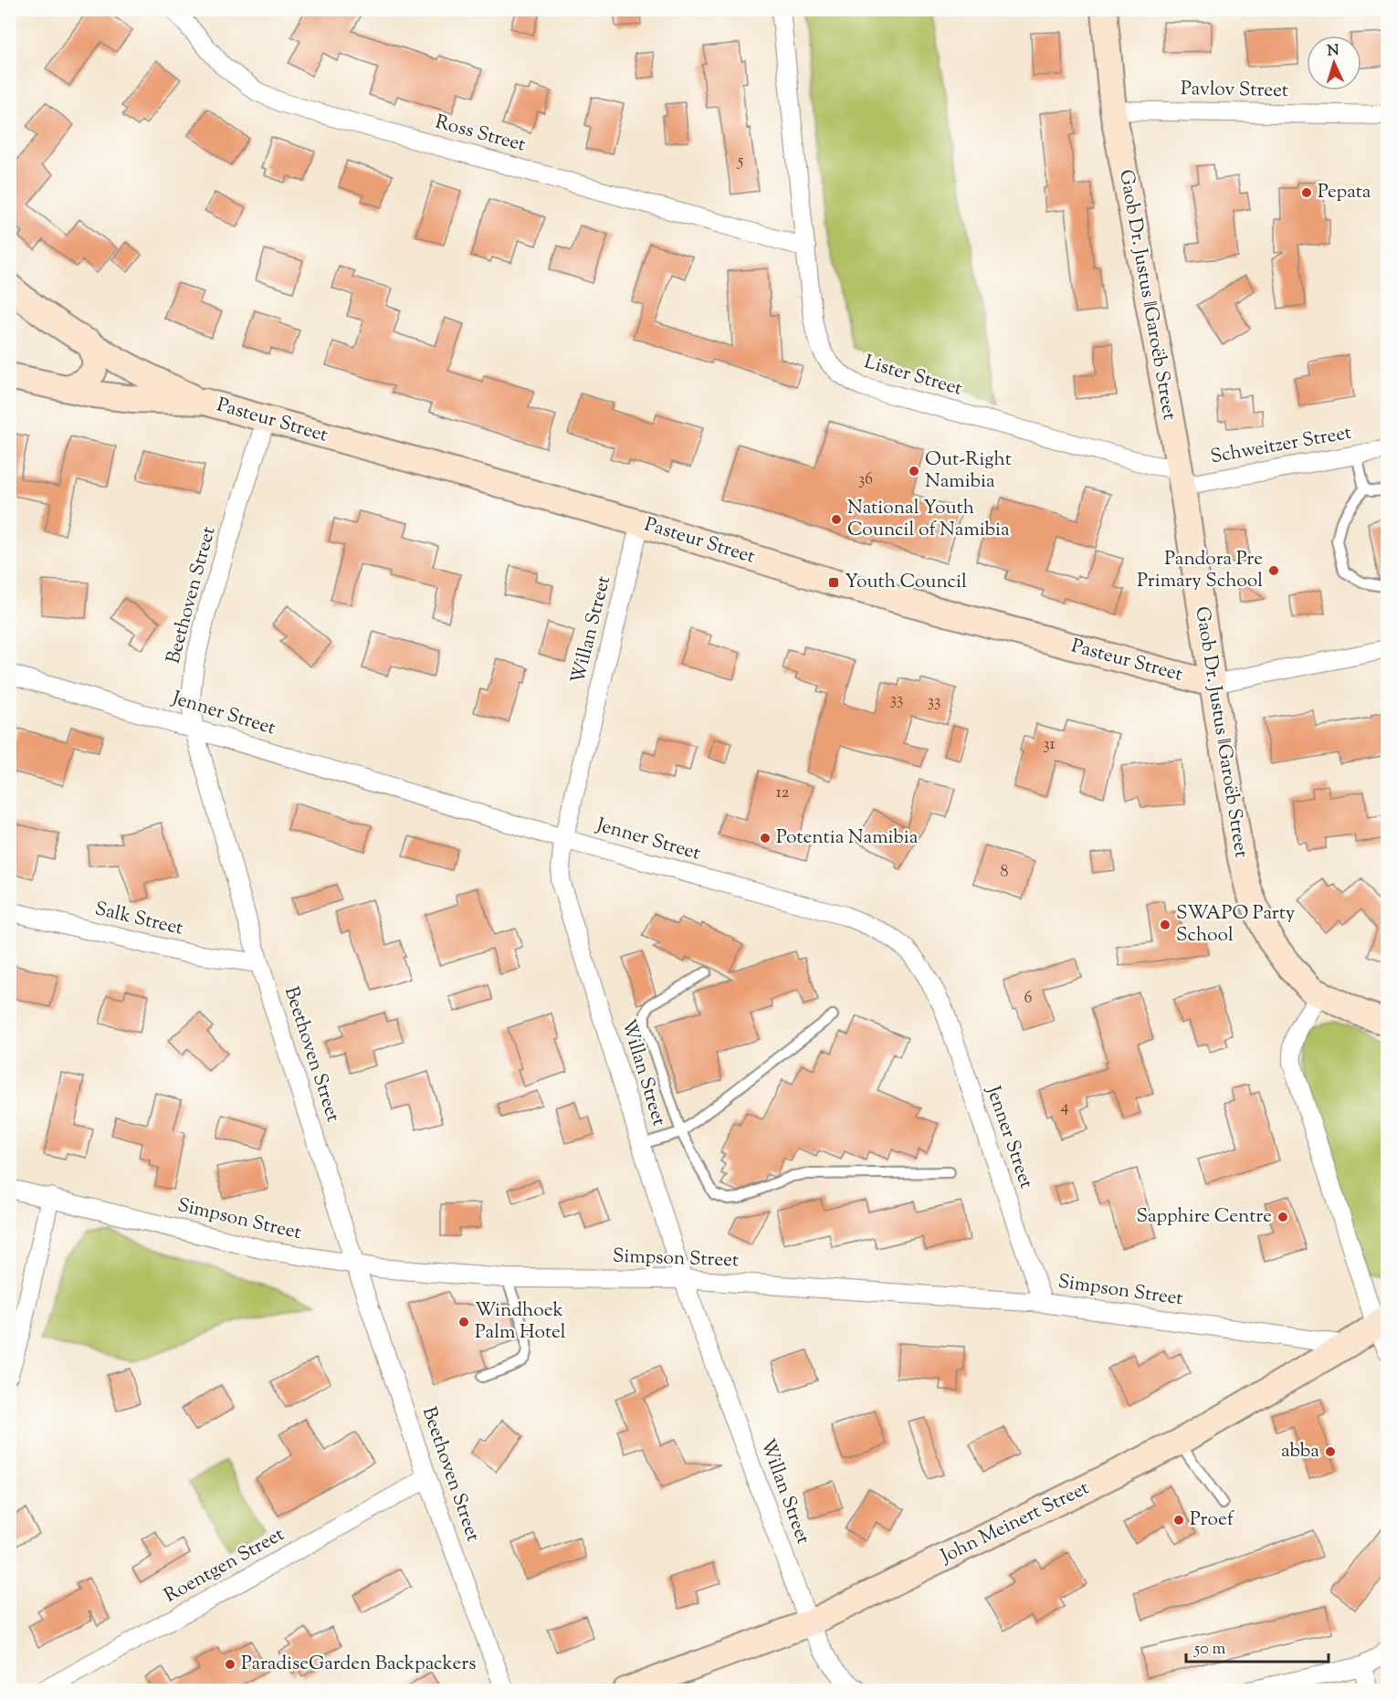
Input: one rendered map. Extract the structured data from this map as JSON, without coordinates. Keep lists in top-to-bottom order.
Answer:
{
  "streets": {
    "main road": ["Gaob Dr. Justus ǁGaroëb Street", "Pasteur Street", "John Meinert Street"],
    "street": [
      "Pavlov Street",
      "Ross Street",
      "Lister Street",
      "Schweitzer Street",
      "Beethoven Street",
      "Willan Street",
      "Jenner Street",
      "Salk Street",
      "Simpson Street",
      "Roentgen Street"
    ]
  },
  "crossings": [
    ["Pavlov Street", "Gaob Dr. Justus ǁGaroëb Street"],
    ["Ross Street", "Lister Street"],
    ["Gaob Dr. Justus ǁGaroëb Street", "Lister Street"],
    ["Gaob Dr. Justus ǁGaroëb Street", "Pasteur Street"],
    ["Gaob Dr. Justus ǁGaroëb Street", "Schweitzer Street"],
    ["Lister Street", "Schweitzer Street"],
    ["Pasteur Street", "Beethoven Street"],
    ["Pasteur Street", "Willan Street"],
    ["Beethoven Street", "Jenner Street"],
    ["Beethoven Street", "Salk Street"],
    ["Beethoven Street", "Simpson Street"],
    ["Beethoven Street", "Roentgen Street"],
    ["Willan Street", "Jenner Street"],
    ["Willan Street", "Simpson Street"],
    ["Willan Street", "John Meinert Street"],
    ["Jenner Street", "Simpson Street"],
    ["Simpson Street", "John Meinert Street"]
  ],
  "places": {
    "other": [
      "Pepata",
      "Out-Right Namibia",
      "National Youth Council of Namibia",
      "Pandora Pre Primary School",
      "Potentia Namibia",
      "SWAPO Party School",
      "Sapphire Centre",
      "Windhoek Palm Hotel",
      "abba",
      "Proef",
      "ParadiseGarden Backpackers"
    ],
    "transit": ["Youth Council"]
  },
  "house_numbers": [
    "5",
    "36",
    "33",
    "33",
    "31",
    "12",
    "8",
    "6",
    "4"
  ],
  "scale_bar": "50 m",
  "north": "top"
}
